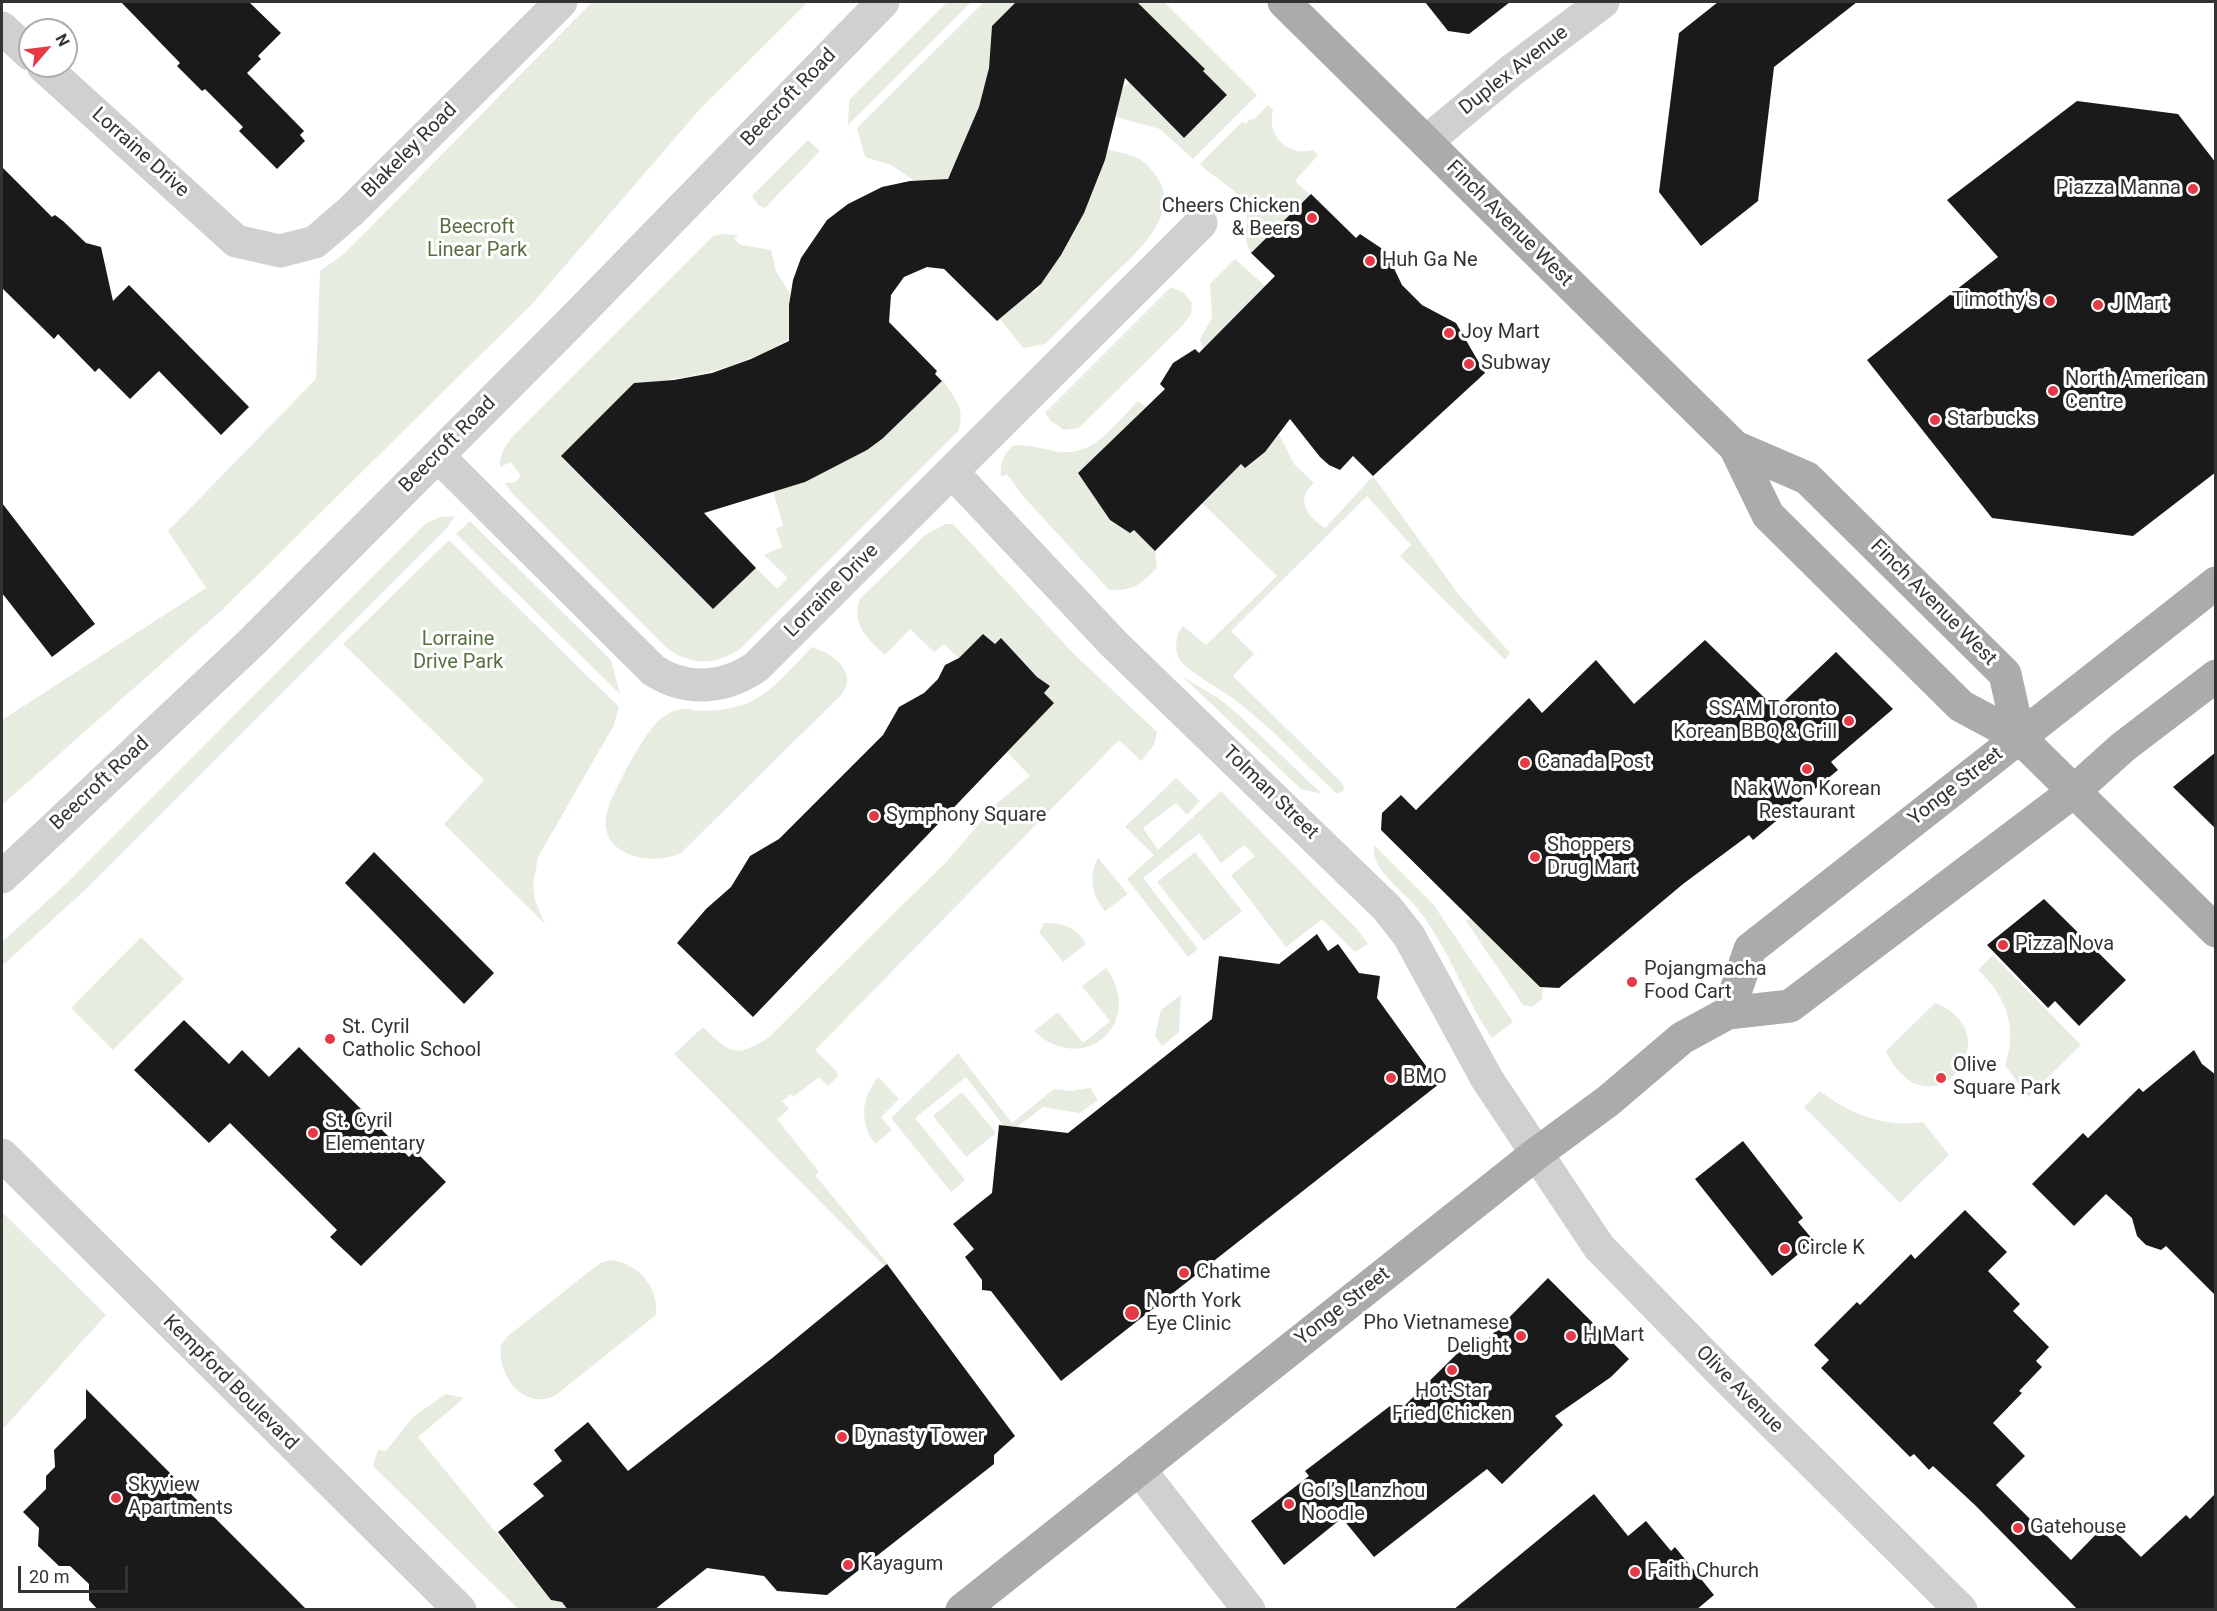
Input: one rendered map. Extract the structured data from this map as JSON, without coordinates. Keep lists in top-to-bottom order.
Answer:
{
  "streets": {
    "main road": ["Finch Avenue West", "Yonge Street"],
    "street": [
      "Duplex Avenue",
      "Beecroft Road",
      "Blakeley Road",
      "Lorraine Drive",
      "Tolman Street",
      "Kempford Boulevard",
      "Olive Avenue"
    ]
  },
  "crossings": [
    ["Duplex Avenue", "Finch Avenue West"],
    ["Beecroft Road", "Lorraine Drive"],
    ["Blakeley Road", "Lorraine Drive"],
    ["Lorraine Drive", "Tolman Street"],
    ["Finch Avenue West", "Yonge Street"],
    ["Yonge Street", "Tolman Street"],
    ["Yonge Street", "Olive Avenue"],
    ["Tolman Street", "Olive Avenue"]
  ],
  "parks": ["Beecroft Linear Park", "Lorraine Drive Park"],
  "places": [
    "Piazza Manna",
    "Cheers Chicken & Beers",
    "Huh Ga Ne",
    "Timothy's",
    "J Mart",
    "Joy Mart",
    "Subway",
    "North American Centre",
    "Starbucks",
    "SSAM Toronto Korean BBQ & Grill",
    "Canada Post",
    "Nak Won Korean Restaurant",
    "Symphony Square",
    "Shoppers Drug Mart",
    "Pizza Nova",
    "Pojangmacha Food Cart",
    "St. Cyril Catholic School",
    "BMO",
    "Olive Square Park",
    "St. Cyril Elementary",
    "Circle K",
    "Chatime",
    "North York Eye Clinic",
    "Pho Vietnamese Delight",
    "H Mart",
    "Hot-Star Fried Chicken",
    "Dynasty Tower",
    "Skyview Apartments",
    "Gol’s Lanzhou Noodle",
    "Gatehouse",
    "Kayagum",
    "Faith Church"
  ],
  "scale_bar": "20 m",
  "north": "top right"
}
